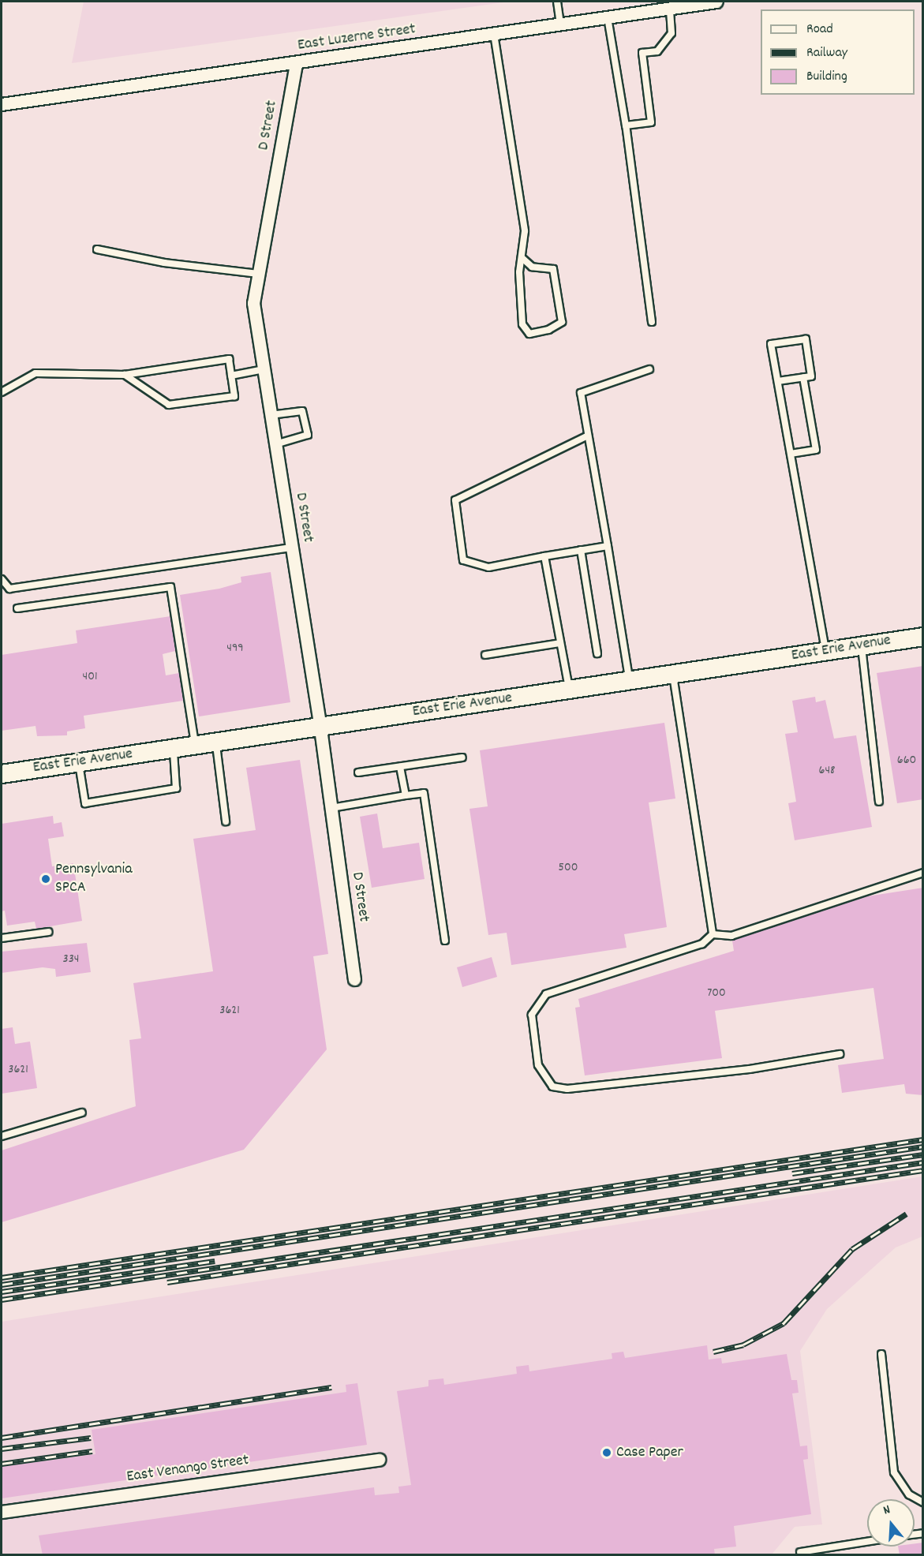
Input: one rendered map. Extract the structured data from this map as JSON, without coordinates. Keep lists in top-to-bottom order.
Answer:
{
  "streets": {
    "main road": ["East Erie Avenue"],
    "street": ["East Luzerne Street", "D Street", "East Venango Street"]
  },
  "crossings": [
    ["East Luzerne Street", "D Street"],
    ["D Street", "East Erie Avenue"]
  ],
  "places": ["Pennsylvania SPCA", "Case Paper"],
  "house_numbers": [
    "499",
    "401",
    "660",
    "648",
    "500",
    "334",
    "700",
    "3621",
    "3621"
  ],
  "legend": ["Road", "Railway", "Building"],
  "north": "top"
}
